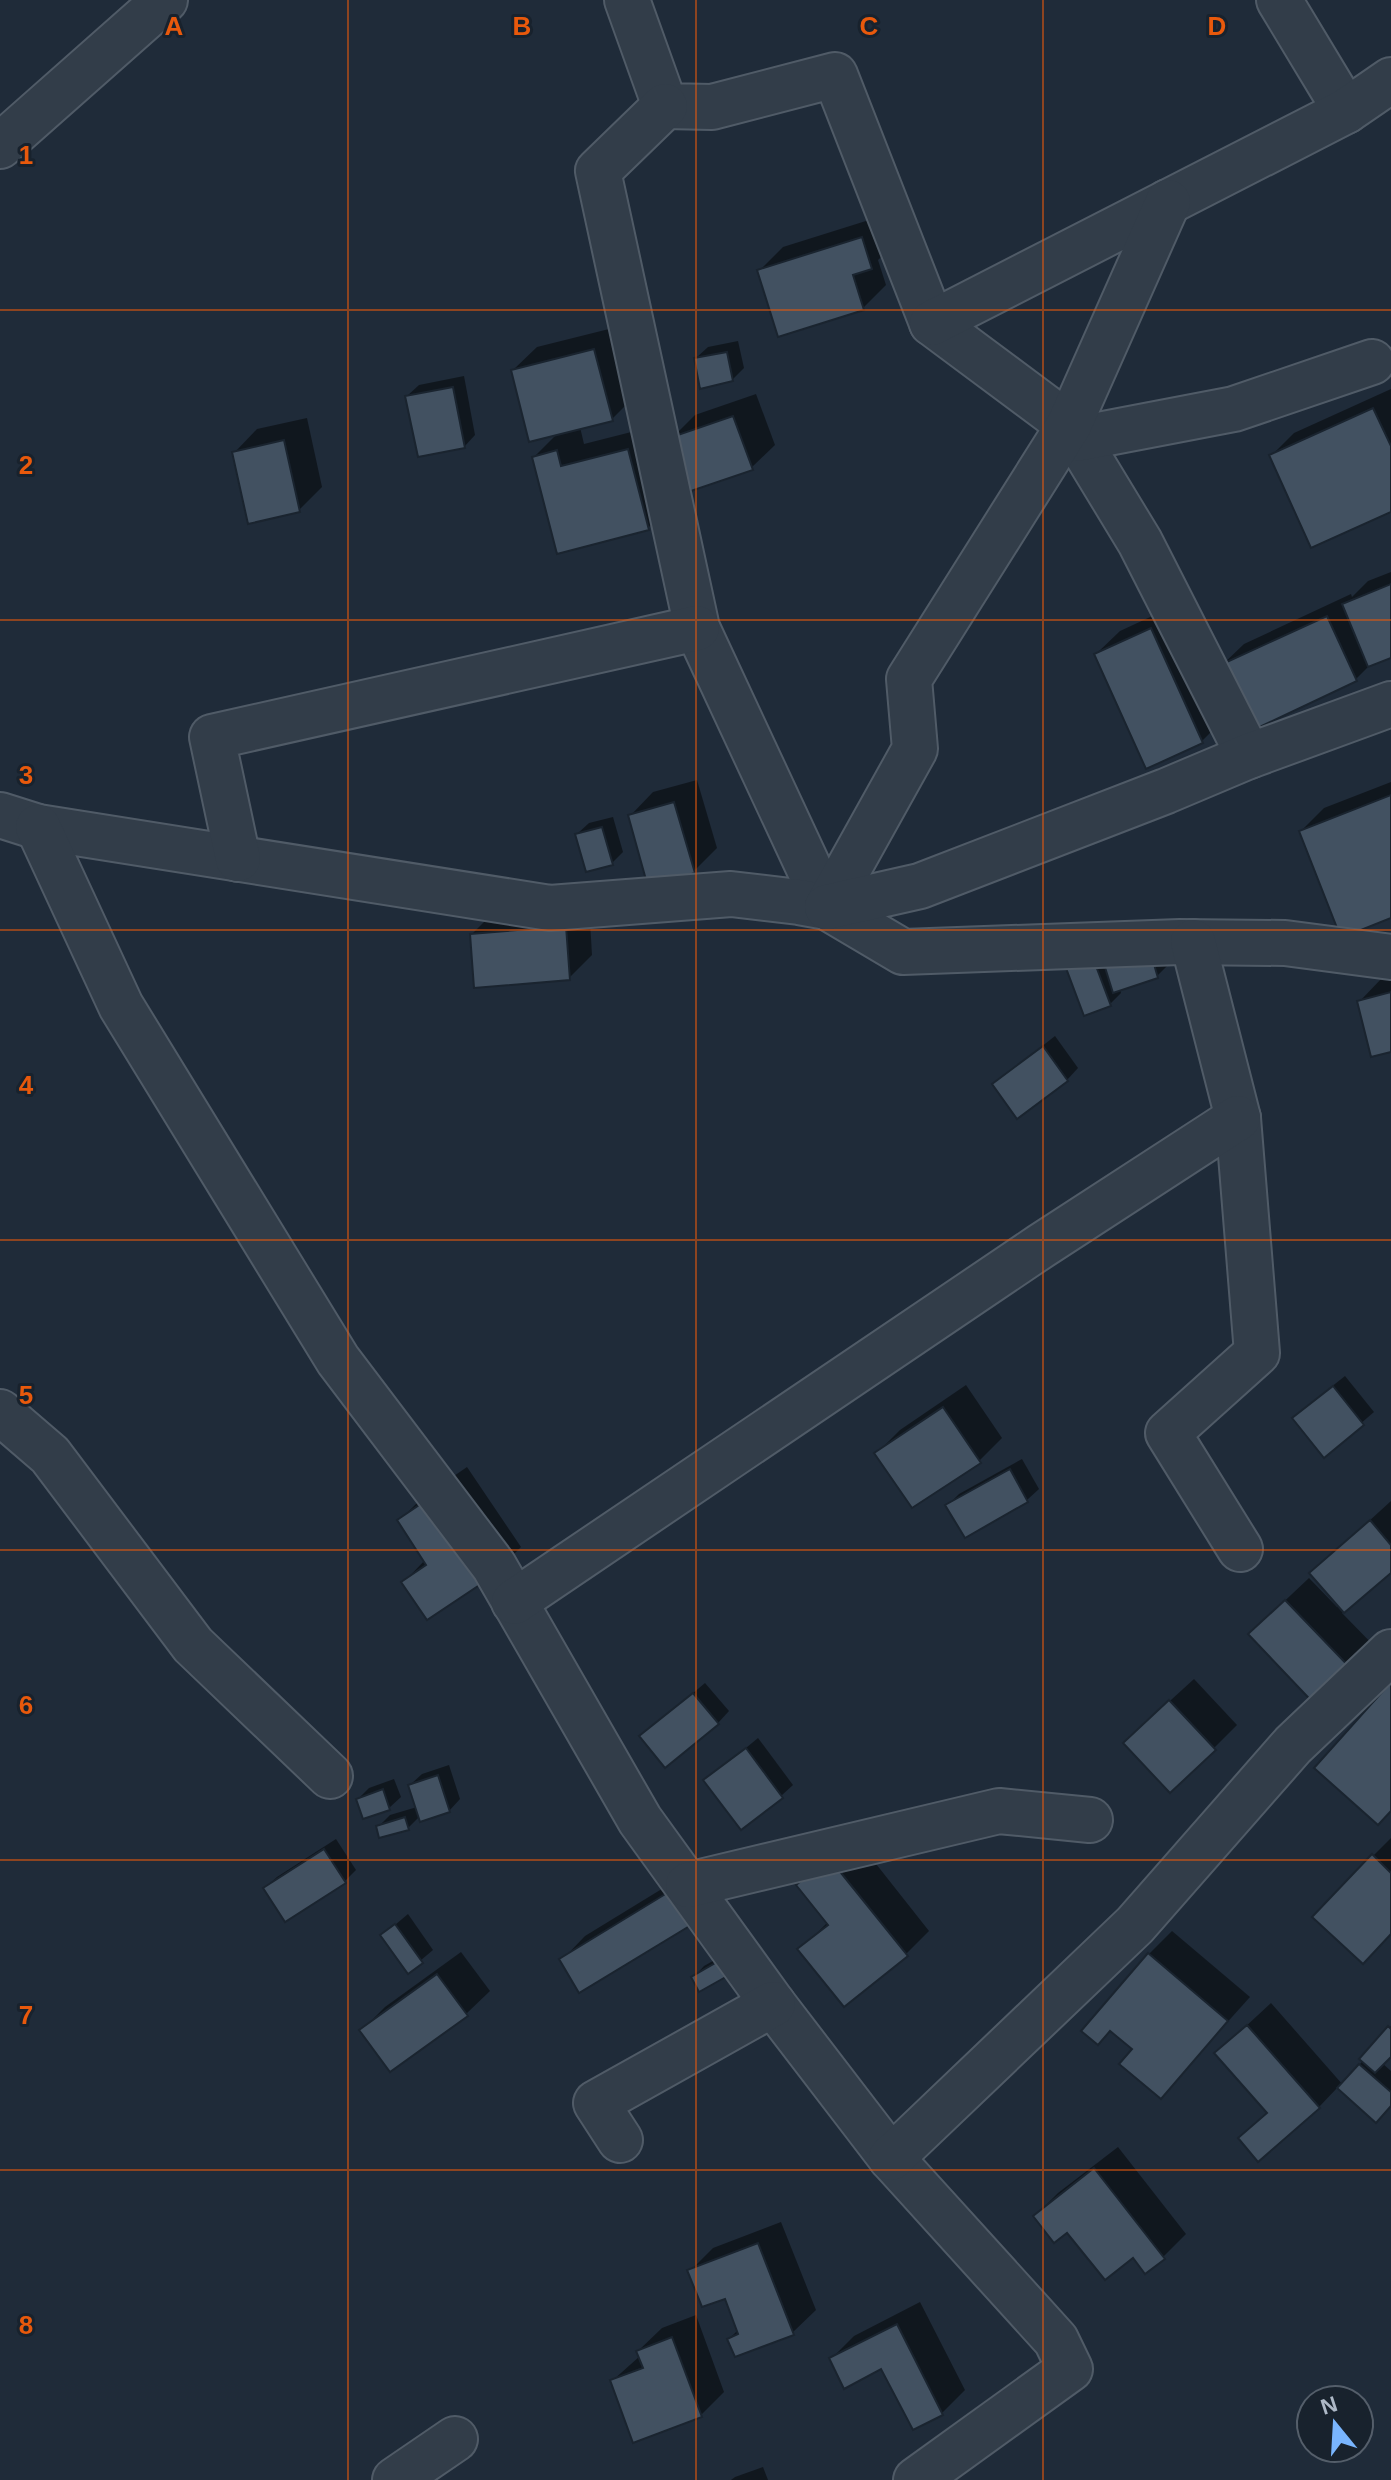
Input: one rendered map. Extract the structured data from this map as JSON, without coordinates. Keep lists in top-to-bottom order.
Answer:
{
  "north": "top",
  "grid": {
    "columns": [
      "A",
      "B",
      "C",
      "D"
    ],
    "rows": [
      "1",
      "2",
      "3",
      "4",
      "5",
      "6",
      "7",
      "8"
    ]
  }
}
